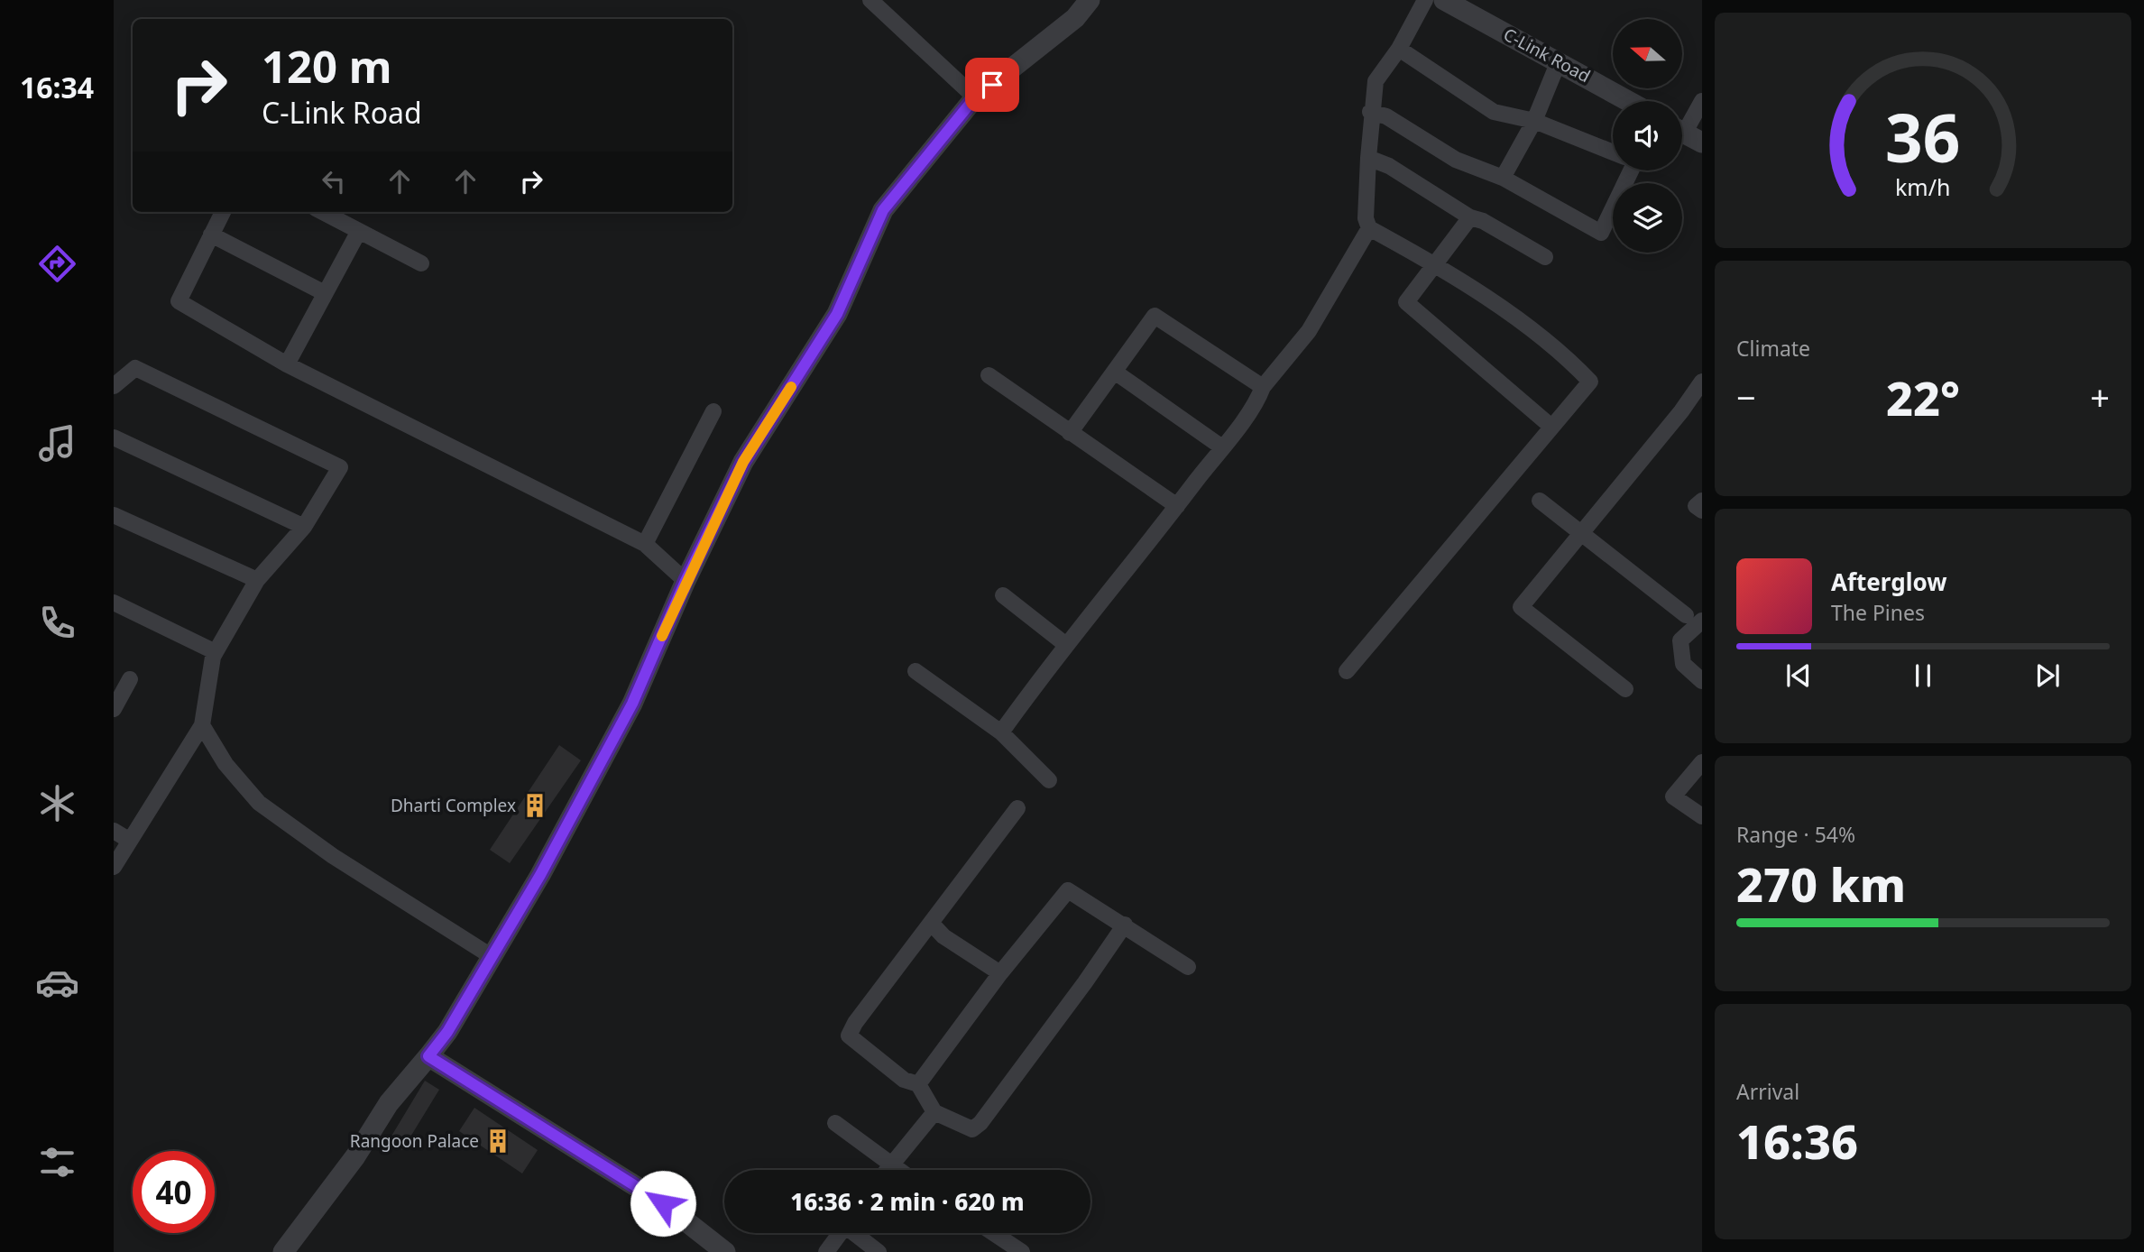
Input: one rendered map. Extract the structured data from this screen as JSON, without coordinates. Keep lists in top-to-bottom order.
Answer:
{
  "streets": {
    "street": ["C-Link Road"]
  },
  "places": {
    "building": ["Dharti Complex", "Rangoon Palace"]
  },
  "north": "left",
  "page": {
    "tabs": "16:34",
    "turn": ["120 m", "C-Link Road"],
    "tile": [
      "Climate",
      ["Range · 54%", "270 km"],
      ["Arrival", "16:36"]
    ],
    "heat": ["−", "22°", "+"],
    "song": ["Afterglow", "The Pines"],
    "limit": "40",
    "trip": "16:36 · 2 min · 620 m",
    "gauge": ["36", "km/h"]
  }
}
